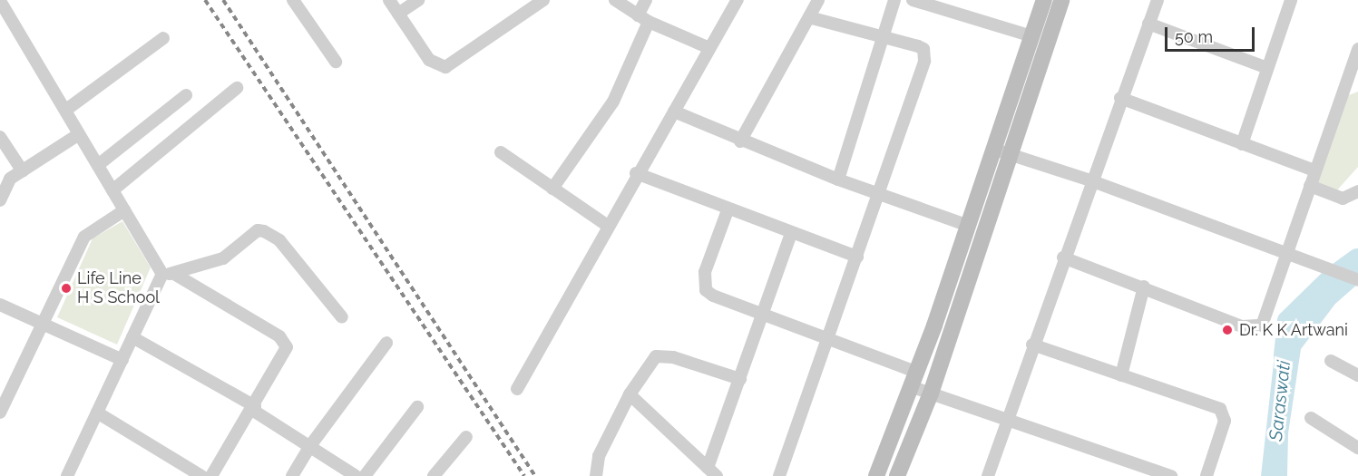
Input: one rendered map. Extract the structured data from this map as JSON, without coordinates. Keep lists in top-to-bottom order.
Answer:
{
  "water": ["Saraswati"],
  "places": ["Life Line H S School", "Dr. K K Artwani"],
  "scale_bar": "50 m"
}
